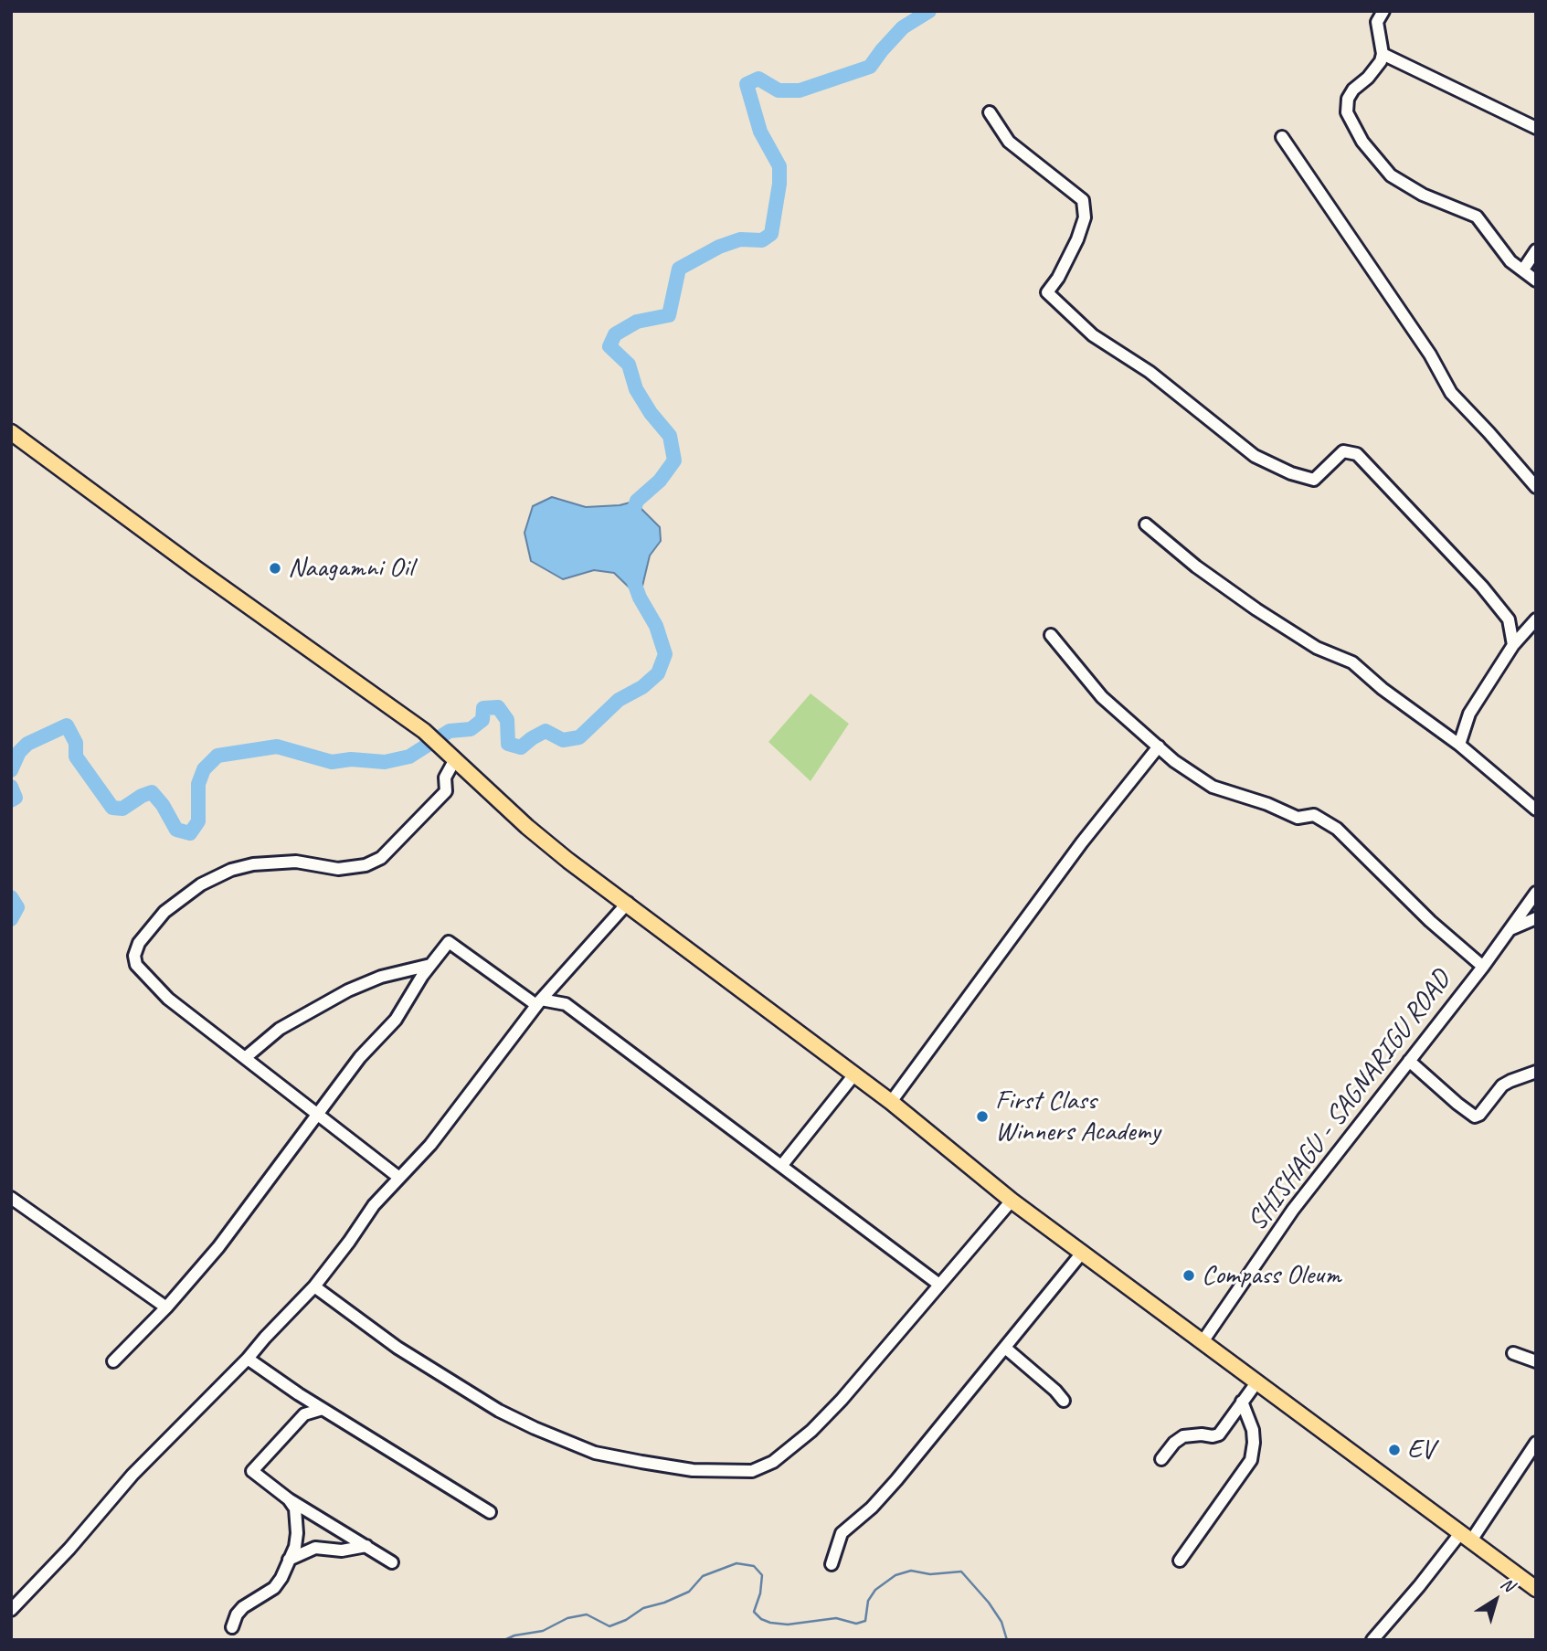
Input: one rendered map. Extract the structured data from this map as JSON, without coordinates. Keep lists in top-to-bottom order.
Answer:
{
  "streets": {
    "street": ["SHISHAGU - SAGNARIGU ROAD"]
  },
  "places": [
    "Naagamni Oil",
    "First Class Winners Academy",
    "Compass Oleum",
    "EV"
  ],
  "north": "top right"
}
